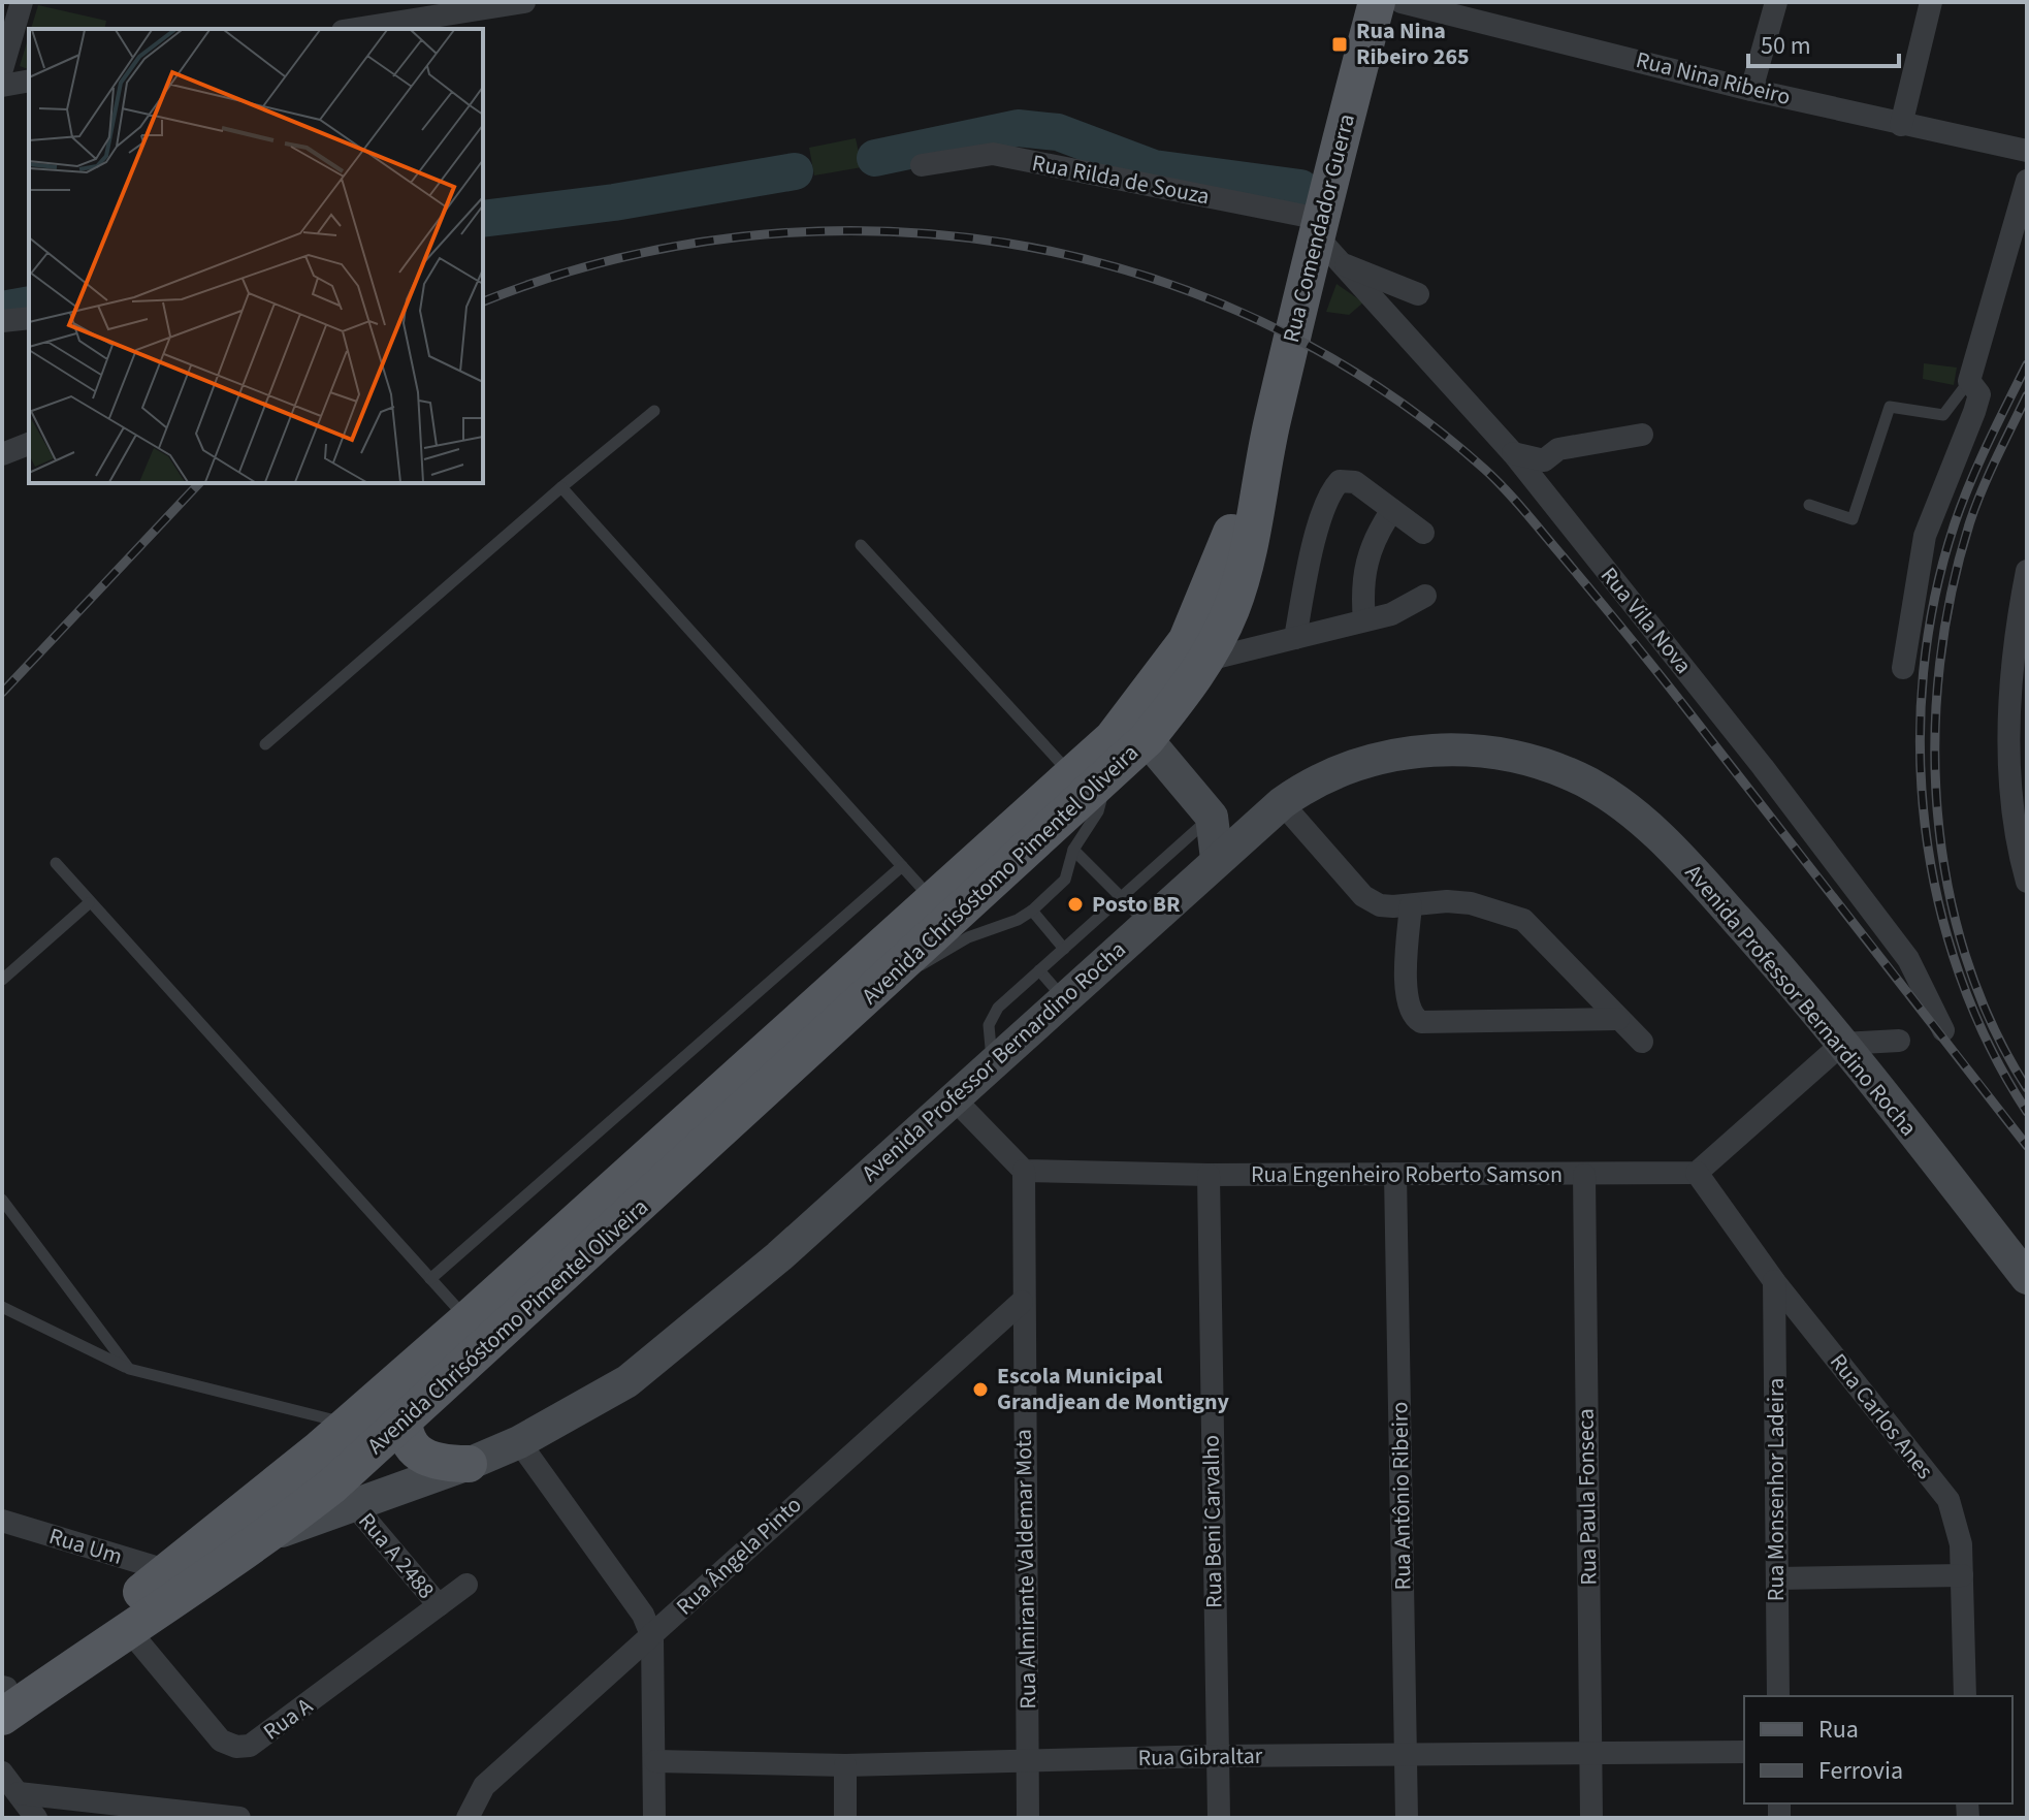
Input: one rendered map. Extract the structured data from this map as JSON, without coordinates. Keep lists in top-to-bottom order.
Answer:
{
  "streets": {
    "main road": ["Rua Comendador Guerra", "Avenida Chrisóstomo Pimentel Oliveira", "Avenida Professor Bernardino Rocha"],
    "street": [
      "Rua Nina Ribeiro",
      "Rua Rilda de Souza",
      "Rua Vila Nova",
      "Rua Engenheiro Roberto Samson",
      "Rua Carlos Anes",
      "Rua Monsenhor Ladeira",
      "Rua Antônio Ribeiro",
      "Rua Paula Fonseca",
      "Rua Beni Carvalho",
      "Rua Um",
      "Rua A 2488",
      "Rua Ângela Pinto",
      "Rua Almirante Valdemar Mota",
      "Rua A",
      "Rua Gibraltar"
    ]
  },
  "crossings": [
    ["Rua Rilda de Souza", "Rua Comendador Guerra"],
    ["Rua Rilda de Souza", "Rua Vila Nova"],
    ["Rua Comendador Guerra", "Rua Vila Nova"],
    ["Rua Comendador Guerra", "Avenida Chrisóstomo Pimentel Oliveira"],
    ["Avenida Chrisóstomo Pimentel Oliveira", "Avenida Professor Bernardino Rocha"],
    ["Avenida Chrisóstomo Pimentel Oliveira", "Rua Um"],
    ["Avenida Chrisóstomo Pimentel Oliveira", "Rua A"],
    ["Avenida Professor Bernardino Rocha", "Rua A 2488"],
    ["Rua Engenheiro Roberto Samson", "Rua Carlos Anes"],
    ["Rua Engenheiro Roberto Samson", "Rua Antônio Ribeiro"],
    ["Rua Engenheiro Roberto Samson", "Rua Paula Fonseca"],
    ["Rua Engenheiro Roberto Samson", "Rua Beni Carvalho"],
    ["Rua Engenheiro Roberto Samson", "Rua Almirante Valdemar Mota"],
    ["Rua Carlos Anes", "Rua Monsenhor Ladeira"],
    ["Rua Antônio Ribeiro", "Rua Gibraltar"],
    ["Rua Paula Fonseca", "Rua Gibraltar"],
    ["Rua Beni Carvalho", "Rua Gibraltar"],
    ["Rua A 2488", "Rua A"],
    ["Rua Ângela Pinto", "Rua Almirante Valdemar Mota"],
    ["Rua Almirante Valdemar Mota", "Rua Gibraltar"]
  ],
  "places": {
    "transit": ["Rua Nina Ribeiro 265"],
    "other": ["Posto BR", "Escola Municipal Grandjean de Montigny"]
  },
  "legend": ["Rua", "Ferrovia"],
  "scale_bar": "50 m"
}
